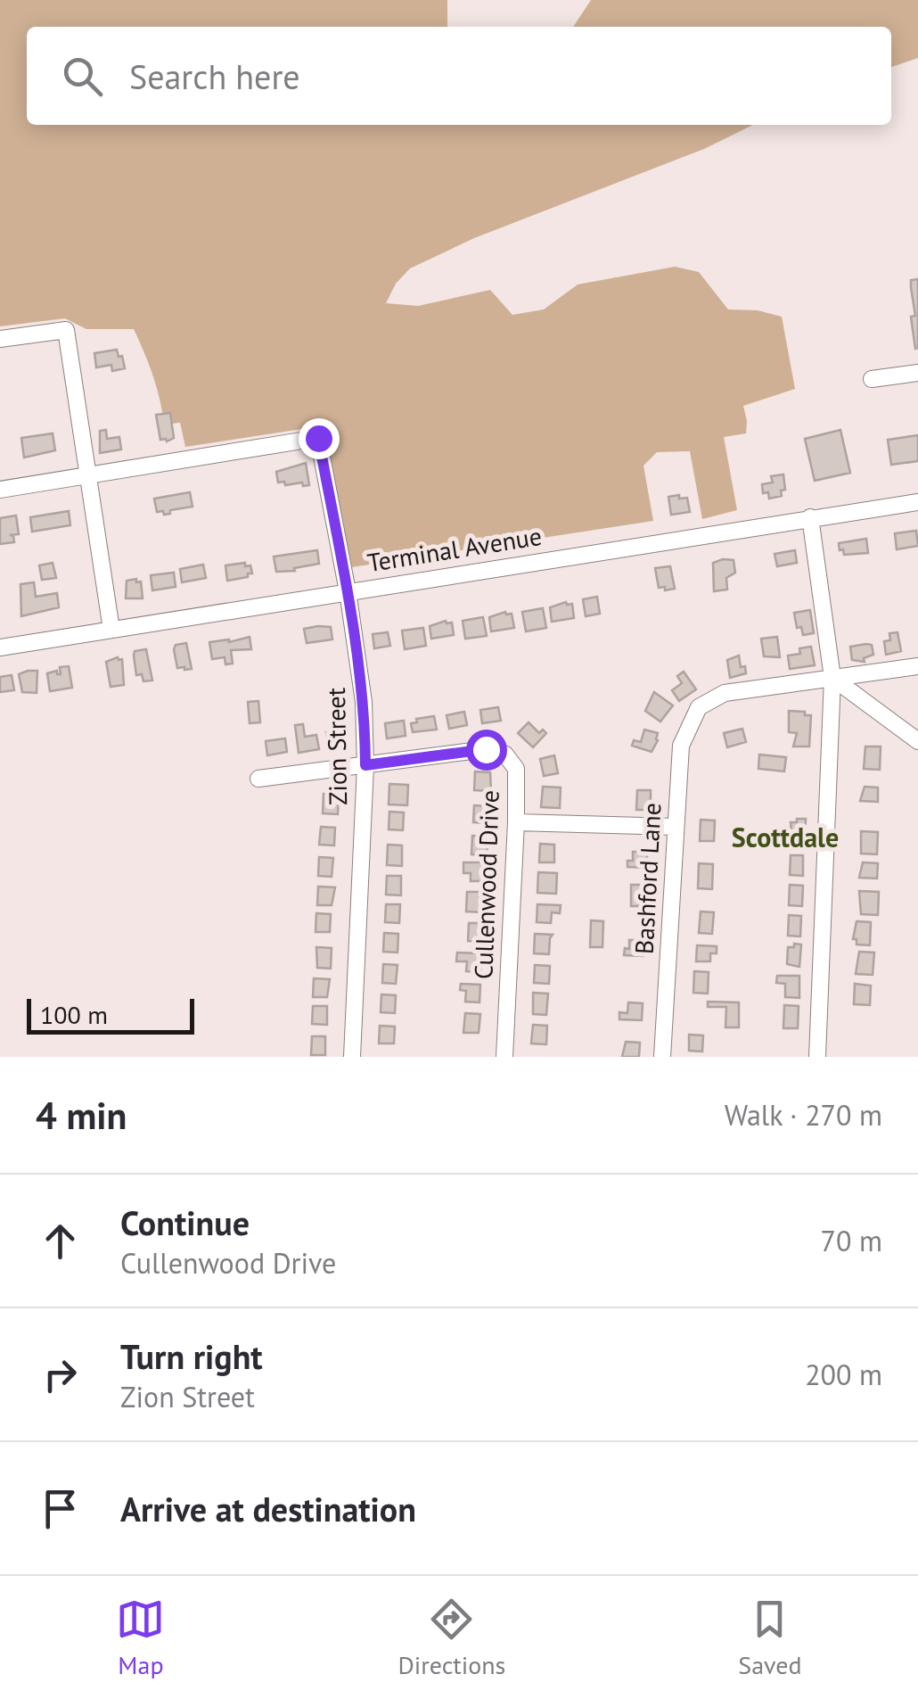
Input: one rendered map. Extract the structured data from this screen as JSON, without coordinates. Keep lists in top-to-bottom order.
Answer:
{
  "streets": {
    "street": [
      "Terminal Avenue",
      "Zion Street",
      "Bashford Lane",
      "Cullenwood Drive"
    ]
  },
  "crossings": [
    ["Terminal Avenue", "Zion Street"],
    ["Zion Street", "Cullenwood Drive"]
  ],
  "districts": ["Scottdale"],
  "scale_bar": "100 m",
  "page": {
    "search": "Search here",
    "scale": "100 m",
    "heading": ["4 min", "Walk · 270 m"],
    "list": [
      ["Continue", "Cullenwood Drive", "70 m"],
      ["Turn right", "Zion Street", "200 m"],
      "Arrive at destination"
    ],
    "nav": ["Map", "Directions", "Saved"]
  }
}
